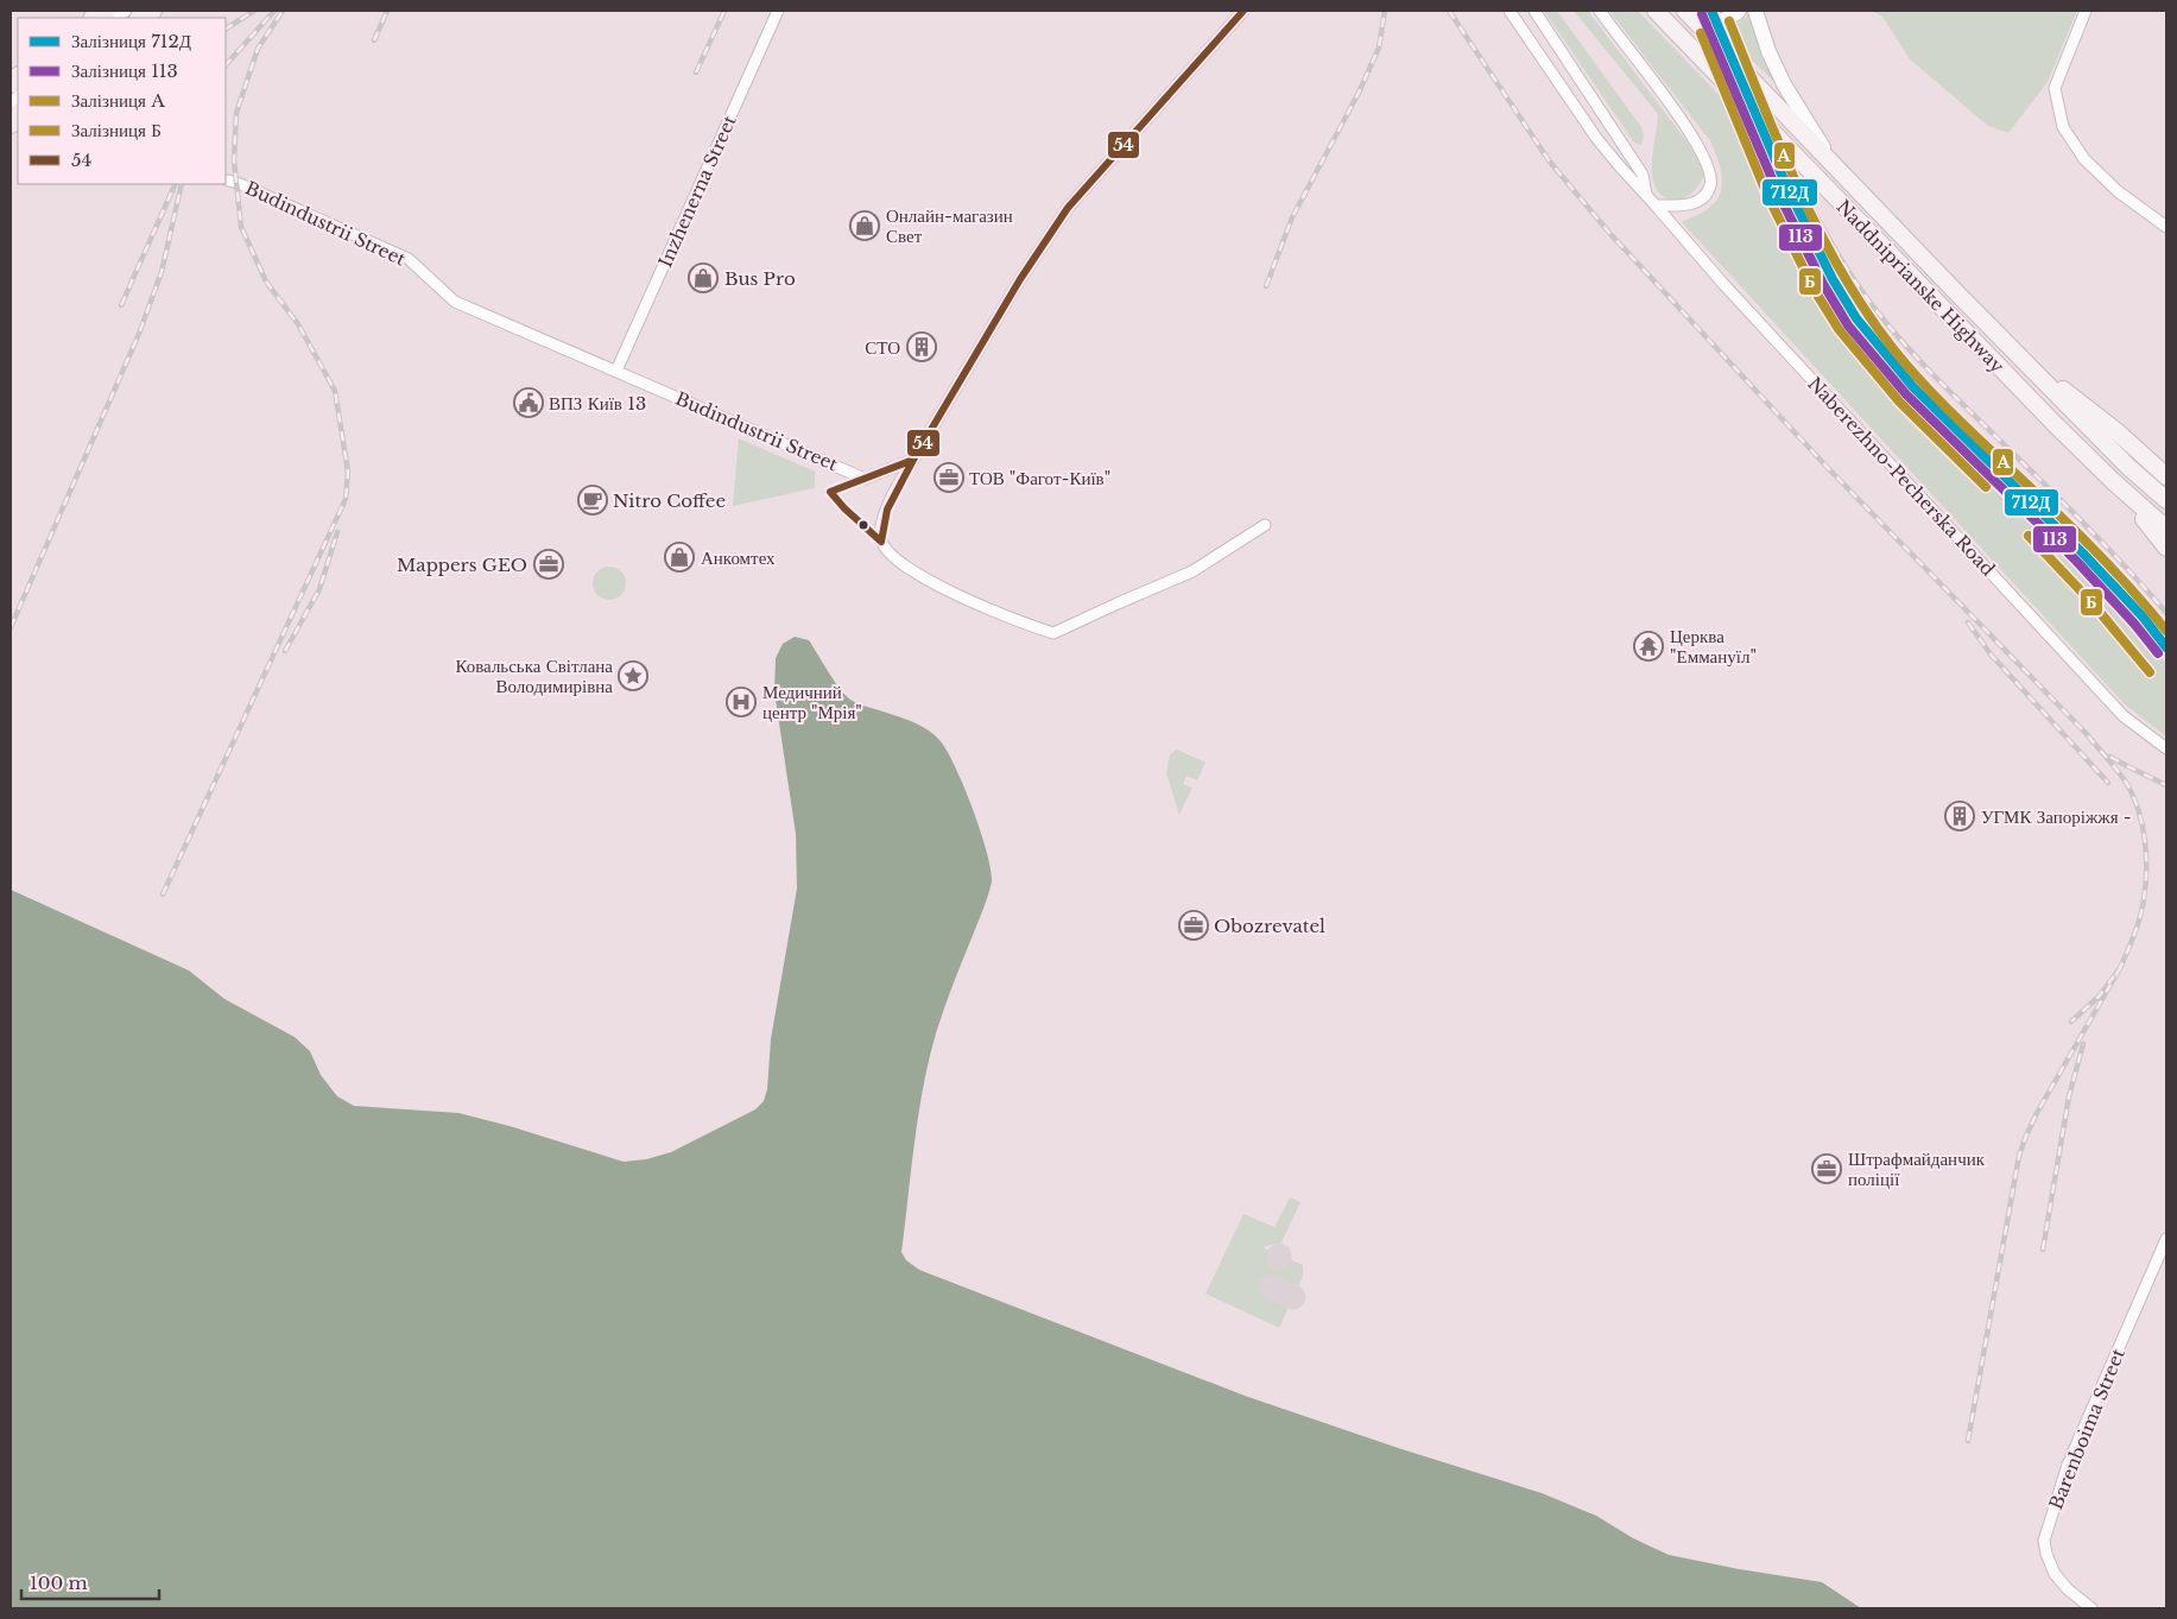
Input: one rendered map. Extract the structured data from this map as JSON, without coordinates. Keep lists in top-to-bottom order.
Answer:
{
  "streets": {
    "main road": ["Naddniprianske Highway"],
    "street": [
      "Inzhenerna Street",
      "Budindustrii Street",
      "Naberezhno-Pecherska Road",
      "Barenboima Street"
    ]
  },
  "crossings": [
    ["Inzhenerna Street", "Budindustrii Street"]
  ],
  "places": {
    "shop": ["Онлайн-магазин Свет", "Bus Pro", "Анкомтех"],
    "building": ["СТО", "УГМК Запоріжжя -"],
    "public building": ["ВПЗ Київ 13"],
    "office": [
      "ТОВ \"Фагот-Київ\"",
      "Mappers GEO",
      "Obozrevatel",
      "Штрафмайданчик поліції"
    ],
    "cafe": ["Nitro Coffee"],
    "temple": ["Церква \"Еммануїл\""],
    "place": ["Ковальська Світлана Володимирівна"],
    "hospital": ["Медичний центр \"Мрія\""]
  },
  "lines": [
    "rail line 712Д",
    "transit line 54",
    "rail line 113",
    "rail line A",
    "rail line Б"
  ],
  "legend": [
    "Залізниця 712Д",
    "Залізниця 113",
    "Залізниця A",
    "Залізниця Б",
    "54"
  ],
  "scale_bar": "100 m"
}
